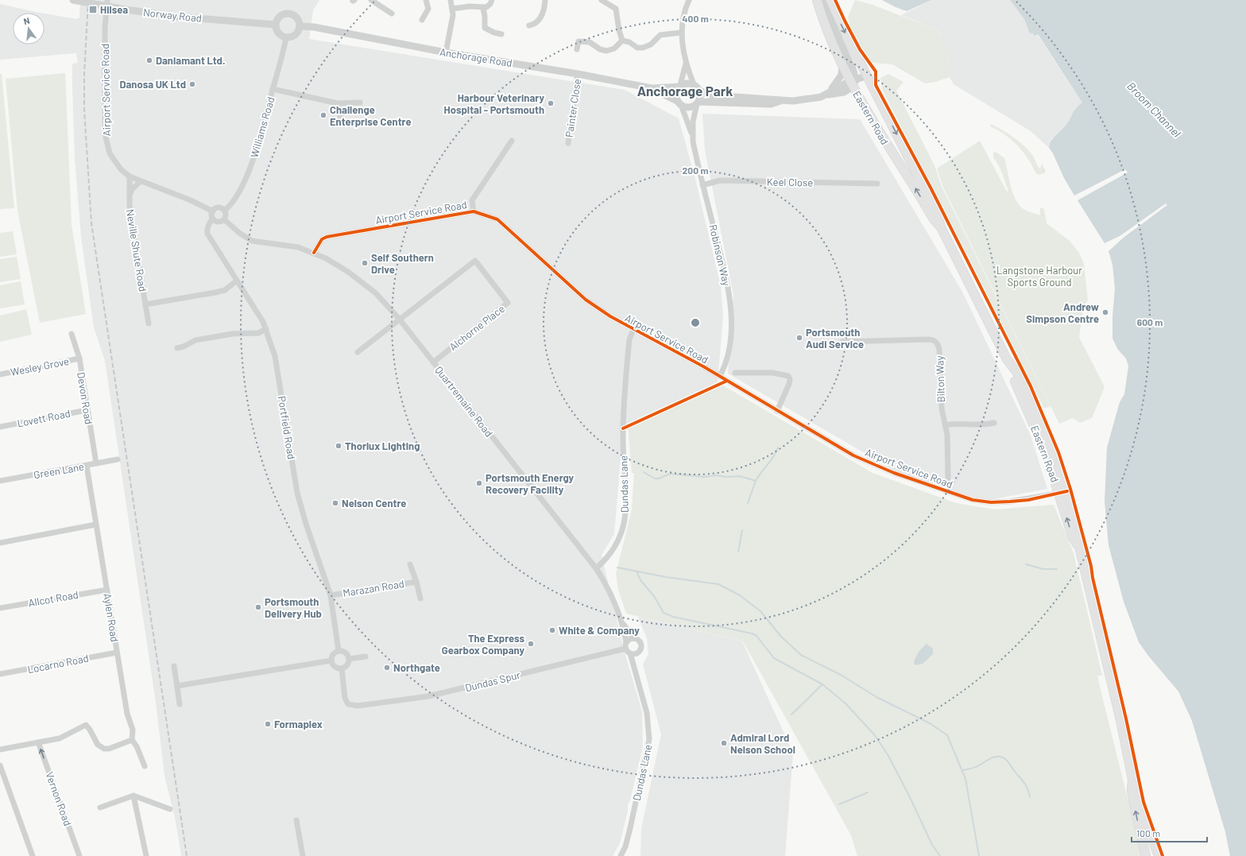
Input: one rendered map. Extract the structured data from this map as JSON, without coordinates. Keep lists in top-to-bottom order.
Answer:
{
  "streets": {
    "main road": ["Eastern Road"],
    "street": [
      "Norway Road",
      "Anchorage Road",
      "Airport Service Road",
      "Painter Close",
      "Williams Road",
      "Keel Close",
      "Neville Shute Road",
      "Robinson Way",
      "Alchorne Place",
      "Wesley Grove",
      "Bilton Way",
      "Devon Road",
      "Quartremaine Road",
      "Lovett Road",
      "Portfield Road",
      "Green Lane",
      "Dundas Lane",
      "Marazan Road",
      "Allcot Road",
      "Aylen Road",
      "Locarno Road",
      "Dundas Spur",
      "Vernon Road"
    ]
  },
  "crossings": [
    ["Norway Road", "Anchorage Road"],
    ["Norway Road", "Williams Road"],
    ["Anchorage Road", "Painter Close"],
    ["Anchorage Road", "Williams Road"],
    ["Anchorage Road", "Robinson Way"],
    ["Airport Service Road", "Eastern Road"],
    ["Airport Service Road", "Williams Road"],
    ["Airport Service Road", "Neville Shute Road"],
    ["Airport Service Road", "Robinson Way"],
    ["Airport Service Road", "Bilton Way"],
    ["Airport Service Road", "Quartremaine Road"],
    ["Airport Service Road", "Portfield Road"],
    ["Airport Service Road", "Dundas Lane"],
    ["Williams Road", "Portfield Road"],
    ["Keel Close", "Robinson Way"],
    ["Neville Shute Road", "Portfield Road"],
    ["Alchorne Place", "Quartremaine Road"],
    ["Wesley Grove", "Devon Road"],
    ["Devon Road", "Lovett Road"],
    ["Devon Road", "Green Lane"],
    ["Quartremaine Road", "Dundas Lane"],
    ["Portfield Road", "Marazan Road"],
    ["Portfield Road", "Dundas Spur"],
    ["Green Lane", "Aylen Road"],
    ["Dundas Lane", "Dundas Spur"],
    ["Allcot Road", "Aylen Road"],
    ["Aylen Road", "Locarno Road"]
  ],
  "districts": ["Anchorage Park"],
  "water": ["Broom Channel"],
  "parks": ["Langstone Harbour Sports Ground"],
  "places": {
    "transit": ["Hilsea"],
    "other": [
      "Daniamant Ltd.",
      "Danosa UK Ltd",
      "Harbour Veterinary Hospital - Portsmouth",
      "Challenge Enterprise Centre",
      "Self Southern Drive",
      "Andrew Simpson Centre",
      "Portsmouth Audi Service",
      "Thorlux Lighting",
      "Portsmouth Energy Recovery Facility",
      "Nelson Centre",
      "Portsmouth Delivery Hub",
      "White & Company",
      "The Express Gearbox Company",
      "Northgate",
      "Formaplex",
      "Admiral Lord Nelson School"
    ]
  },
  "scale_bar": "100 m",
  "north": "top",
  "rings": ["400 m", "200 m", "600 m"]
}
